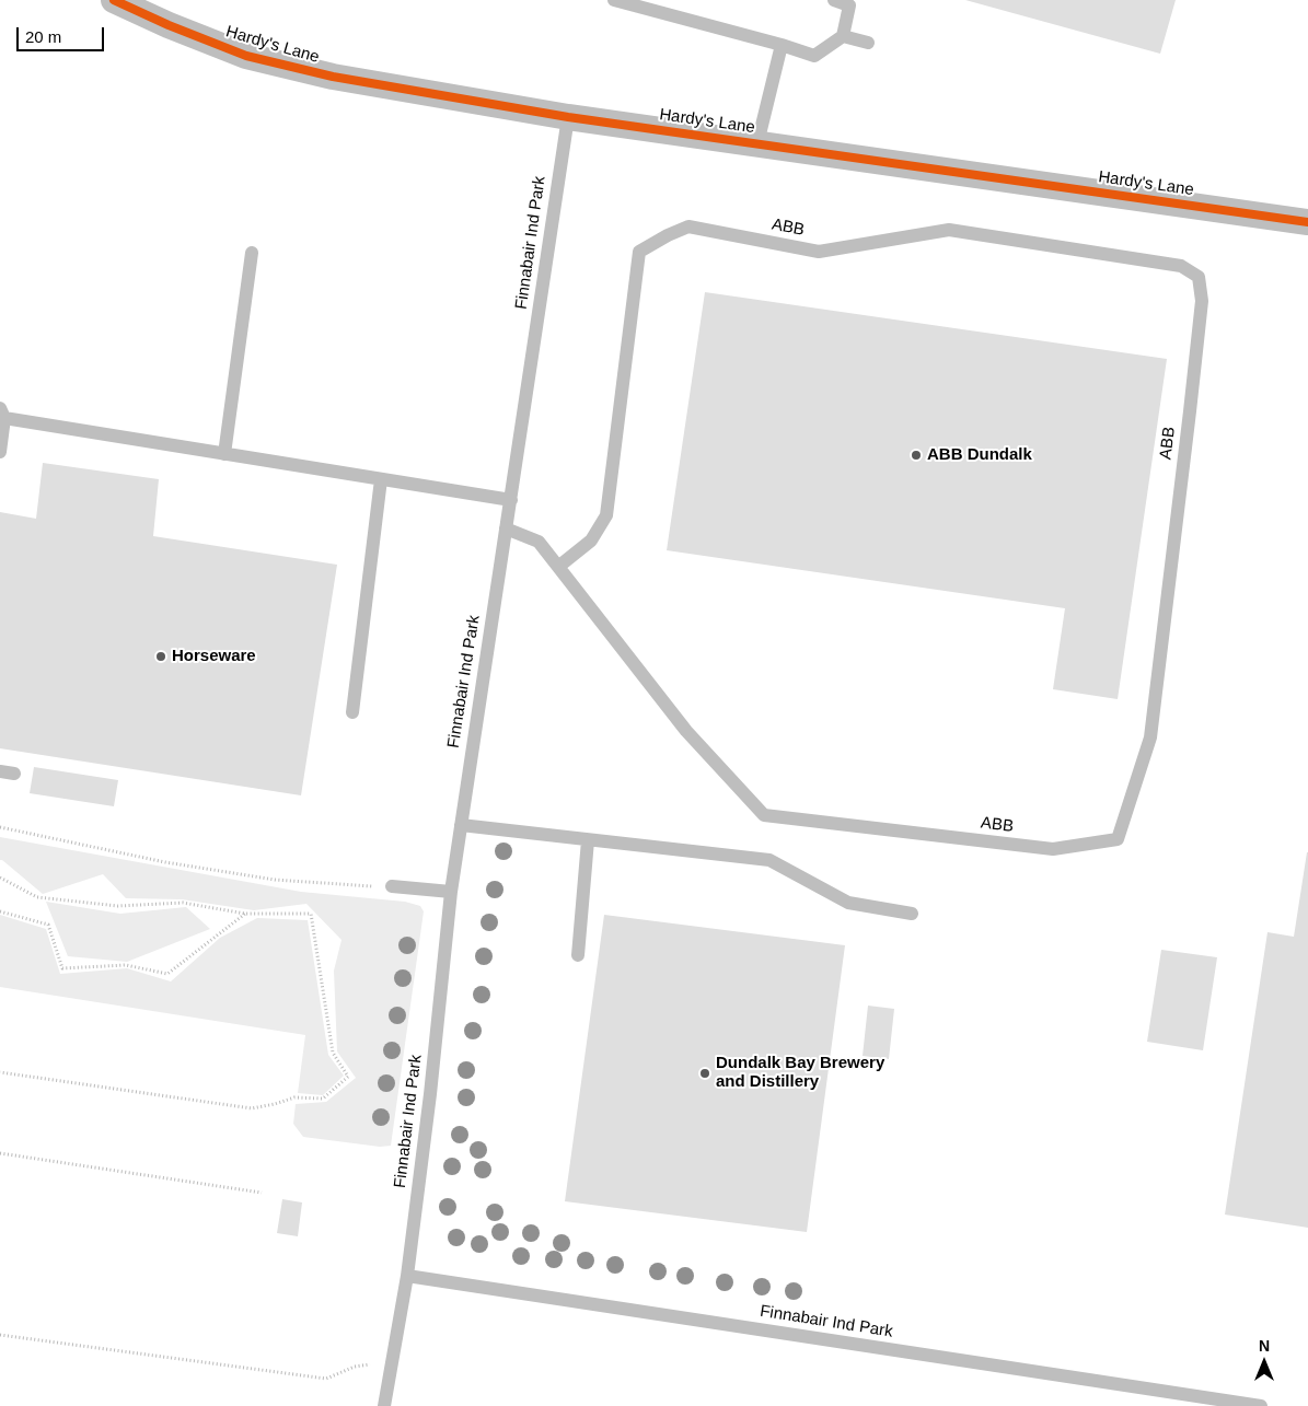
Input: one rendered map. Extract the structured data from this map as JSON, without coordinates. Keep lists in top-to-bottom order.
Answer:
{
  "streets": {
    "street": ["Hardy's Lane"],
    "lane": ["ABB", "Finnabair Ind Park"]
  },
  "crossings": [
    ["Hardy's Lane", "Finnabair Ind Park"],
    ["ABB", "Finnabair Ind Park"]
  ],
  "places": ["ABB Dundalk", "Horseware", "Dundalk Bay Brewery and Distillery"],
  "scale_bar": "20 m",
  "north": "top"
}
